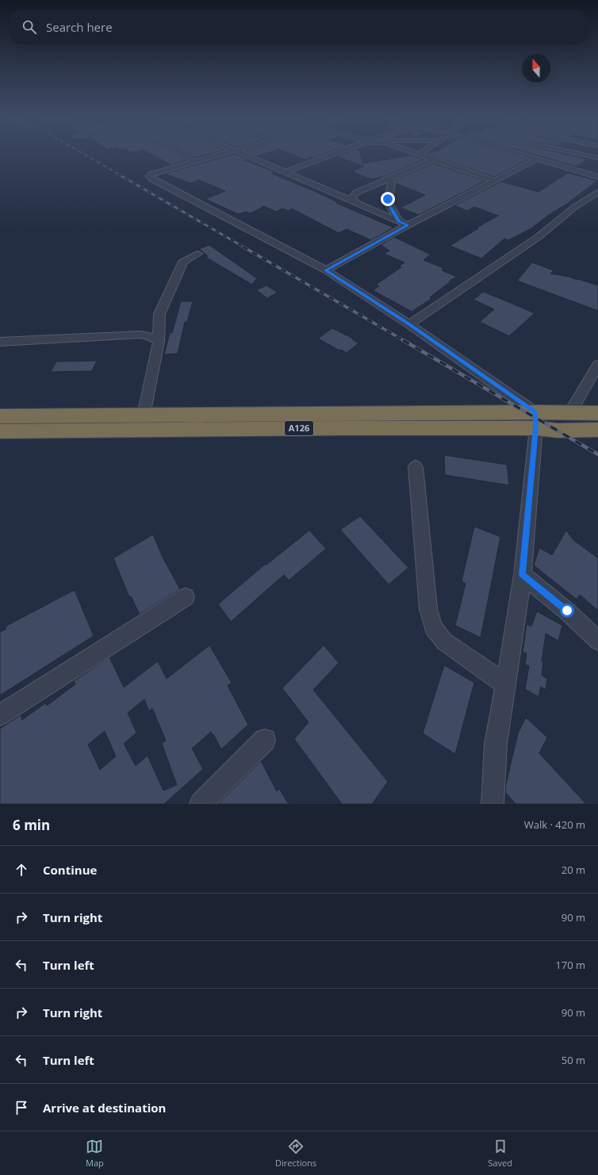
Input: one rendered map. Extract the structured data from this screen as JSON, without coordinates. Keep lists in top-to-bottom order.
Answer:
{
  "streets": {
    "highway": ["A126"]
  },
  "north": "top",
  "page": {
    "search": "Search here",
    "heading": ["6 min", "Walk · 420 m"],
    "list": [
      ["Continue", "20 m"],
      ["Turn right", "90 m"],
      ["Turn left", "170 m"],
      ["Turn right", "90 m"],
      ["Turn left", "50 m"],
      "Arrive at destination"
    ],
    "nav": ["Map", "Directions", "Saved"]
  }
}
